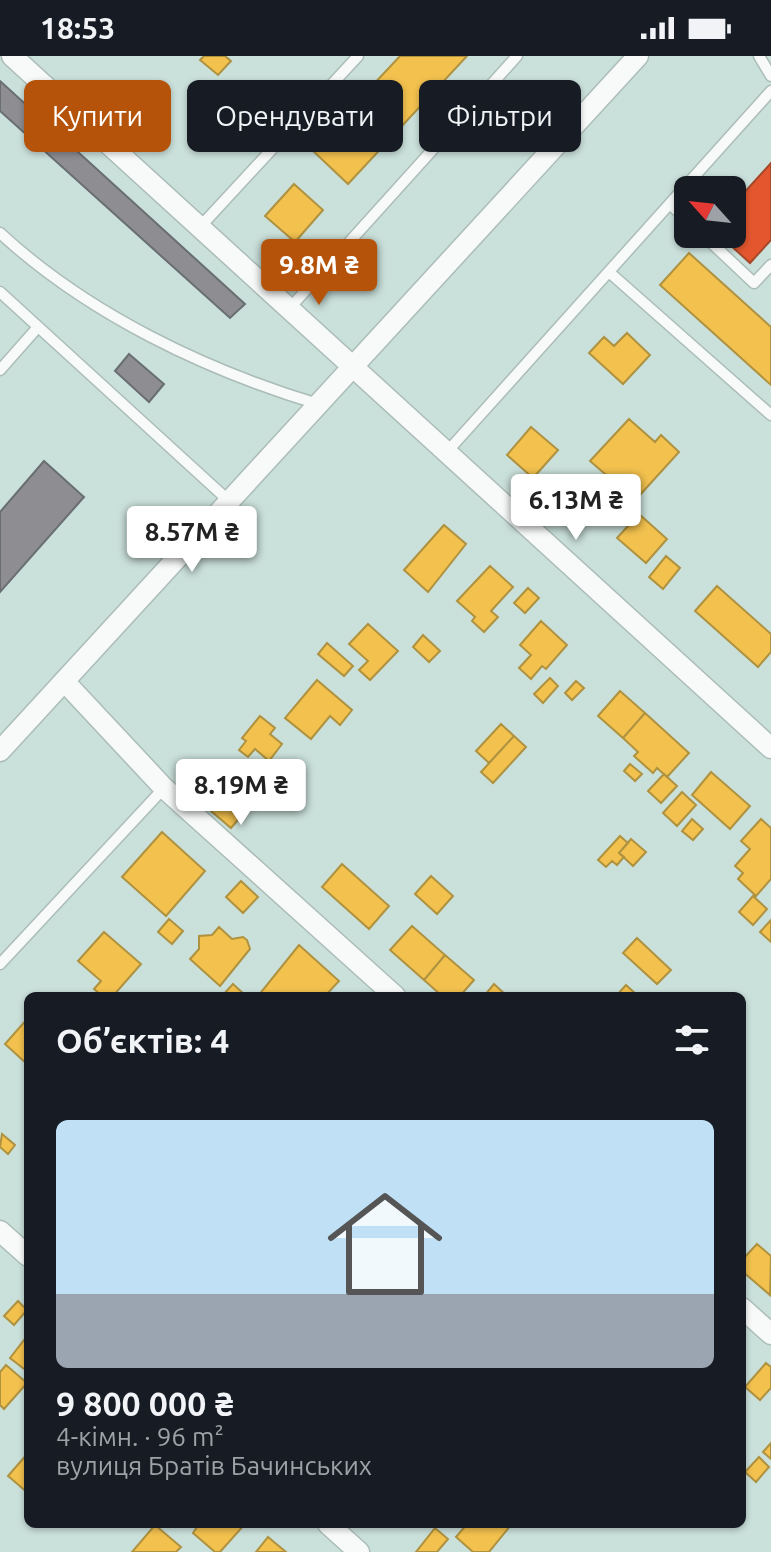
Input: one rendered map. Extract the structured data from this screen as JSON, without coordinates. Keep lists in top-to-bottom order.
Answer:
{
  "north": "top left",
  "page": {
    "status": "18:53",
    "chip": ["Купити", "Орендувати", "Фільтри"],
    "price": [
      "9.8M ₴",
      "6.13M ₴",
      "8.57M ₴",
      "8.19M ₴"
    ],
    "heading": "Об’єктів: 4",
    "list": [
      {
        "name": "9 800 000 ₴",
        "note": "4-кімн. · 96 m² · вулиця Братів Бачинських"
      }
    ]
  }
}
